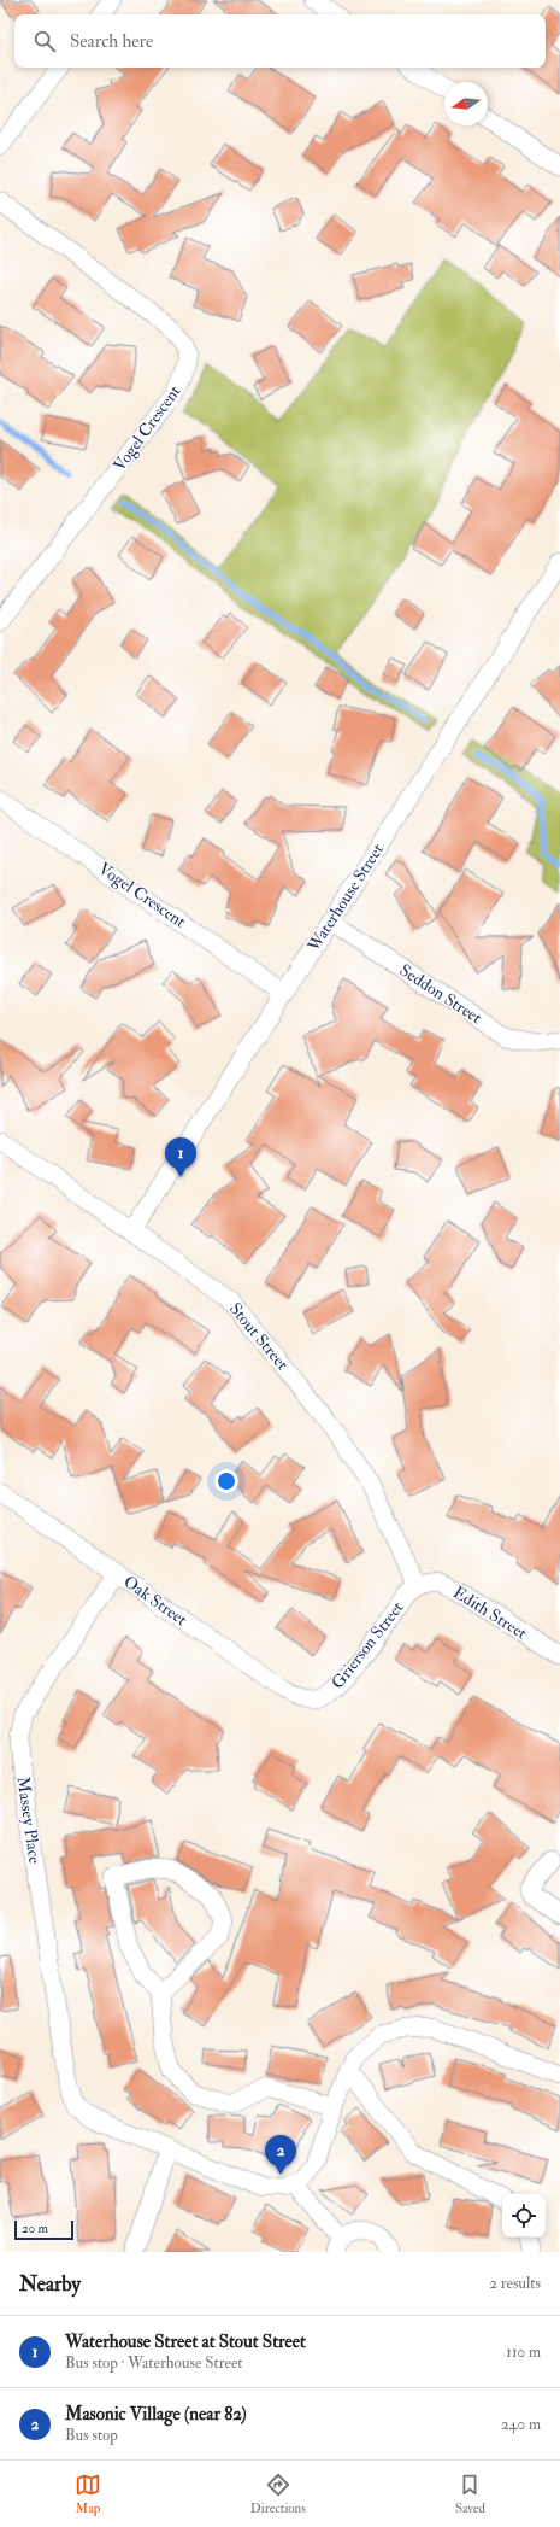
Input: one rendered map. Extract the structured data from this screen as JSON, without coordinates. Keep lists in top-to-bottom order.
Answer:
{
  "streets": {
    "street": [
      "Vogel Crescent",
      "Waterhouse Street",
      "Seddon Street",
      "Stout Street",
      "Oak Street",
      "Edith Street",
      "Grierson Street",
      "Massey Place"
    ]
  },
  "crossings": [
    ["Vogel Crescent", "Waterhouse Street"],
    ["Waterhouse Street", "Seddon Street"],
    ["Waterhouse Street", "Stout Street"],
    ["Stout Street", "Edith Street"],
    ["Stout Street", "Grierson Street"],
    ["Oak Street", "Grierson Street"],
    ["Oak Street", "Massey Place"],
    ["Edith Street", "Grierson Street"]
  ],
  "scale_bar": "20 m",
  "north": "left",
  "page": {
    "search": "Search here",
    "pins": ["1", "2"],
    "scale": "20 m",
    "heading": ["Nearby", "2 results"],
    "list": [
      {
        "mark": "1",
        "name": "Waterhouse Street at Stout Street",
        "note": "Bus stop · Waterhouse Street",
        "value": "110 m"
      },
      {
        "mark": "2",
        "name": "Masonic Village (near 82)",
        "note": "Bus stop",
        "value": "240 m"
      }
    ],
    "nav": ["Map", "Directions", "Saved"]
  }
}
